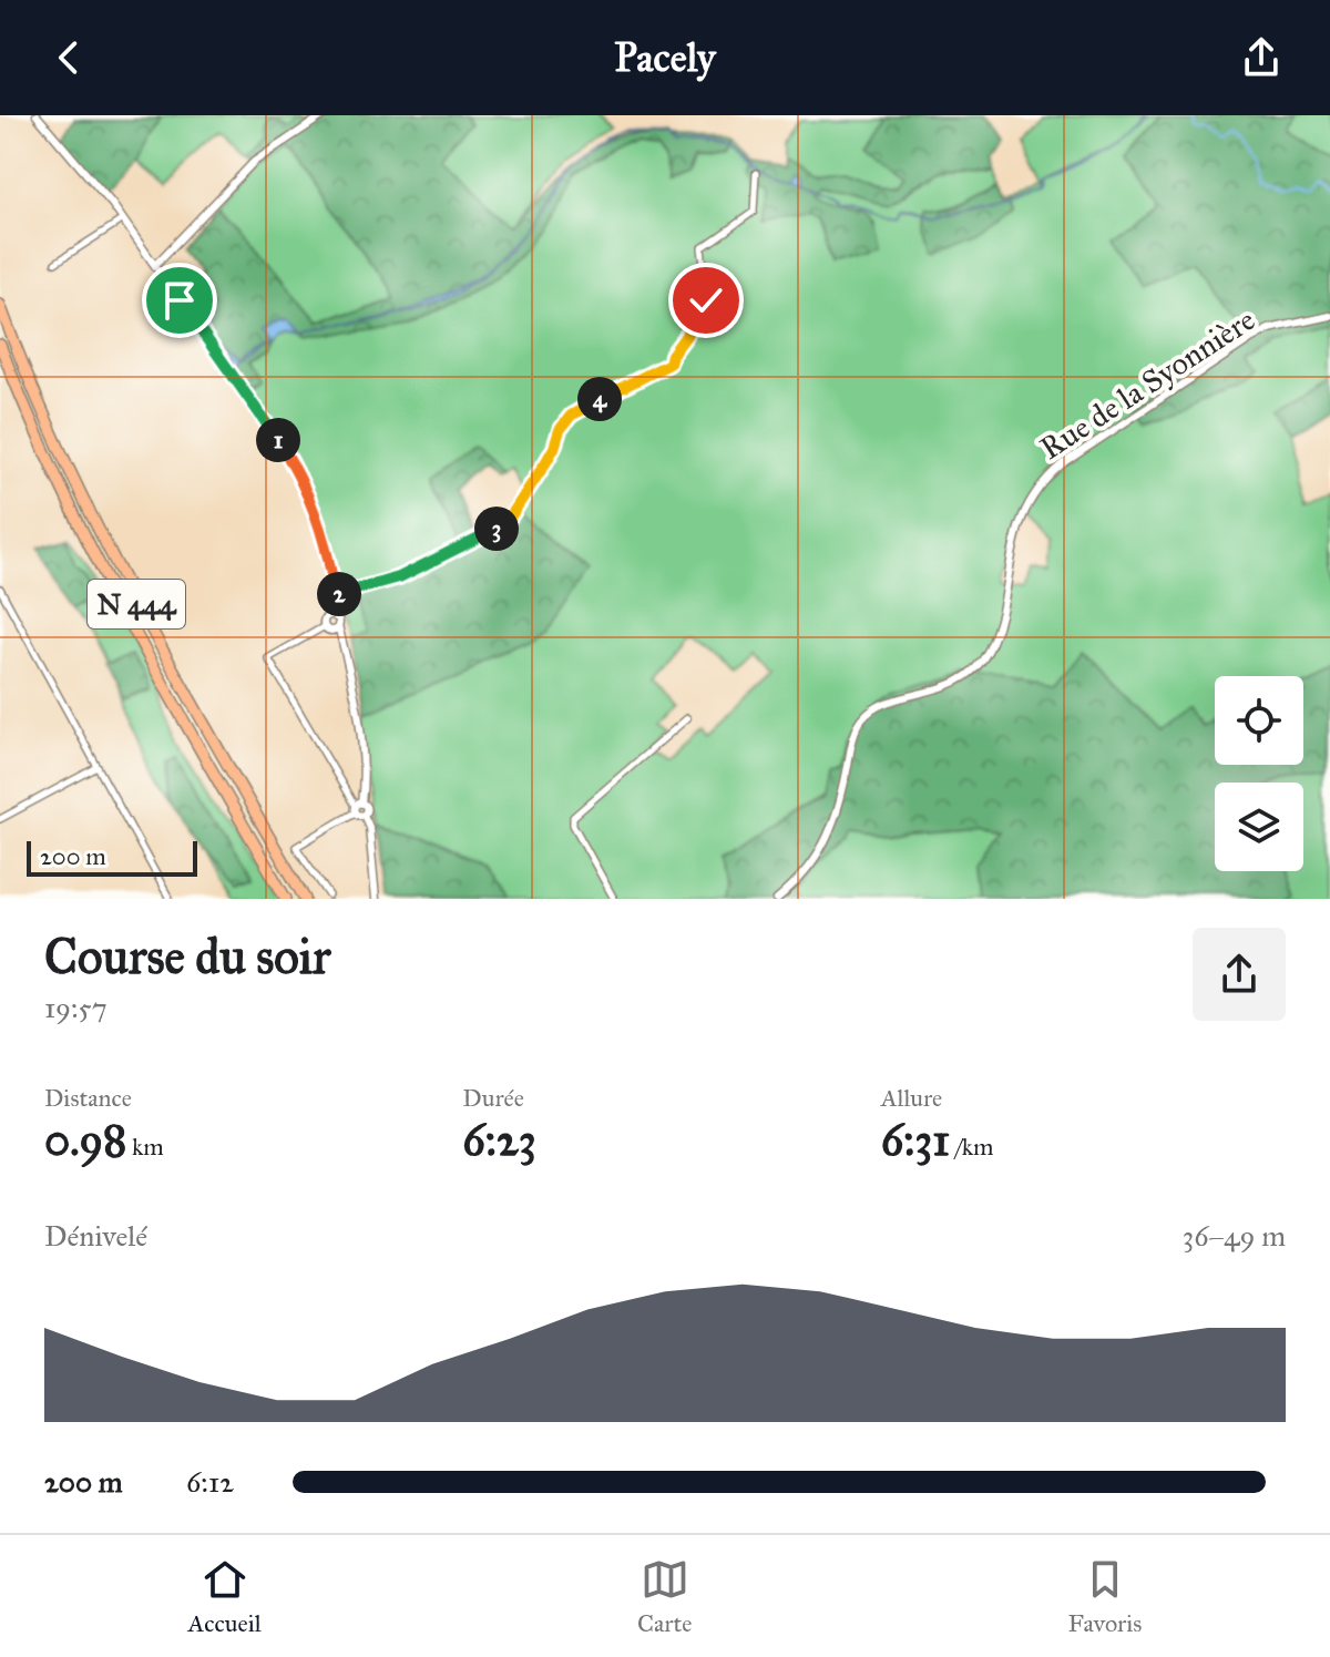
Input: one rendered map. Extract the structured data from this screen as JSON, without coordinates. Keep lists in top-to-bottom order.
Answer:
{
  "streets": {
    "highway": ["N 444"],
    "street": ["Rue de la Syonnière"]
  },
  "scale_bar": "200 m",
  "page": {
    "header": "Pacely",
    "pins": [
      "4",
      "1",
      "3",
      "2"
    ],
    "scale": "200 m",
    "heading": ["Course du soir", "19:57"],
    "stats": [
      ["Distance", "0.98 km"],
      ["Durée", "6:23"],
      ["Allure", "6:31 /km"]
    ],
    "chart": ["Dénivelé", "36–49 m"],
    "list": [
      {
        "name": "200 m",
        "note": "6:12"
      }
    ],
    "tabs": ["Accueil", "Carte", "Favoris"]
  }
}
